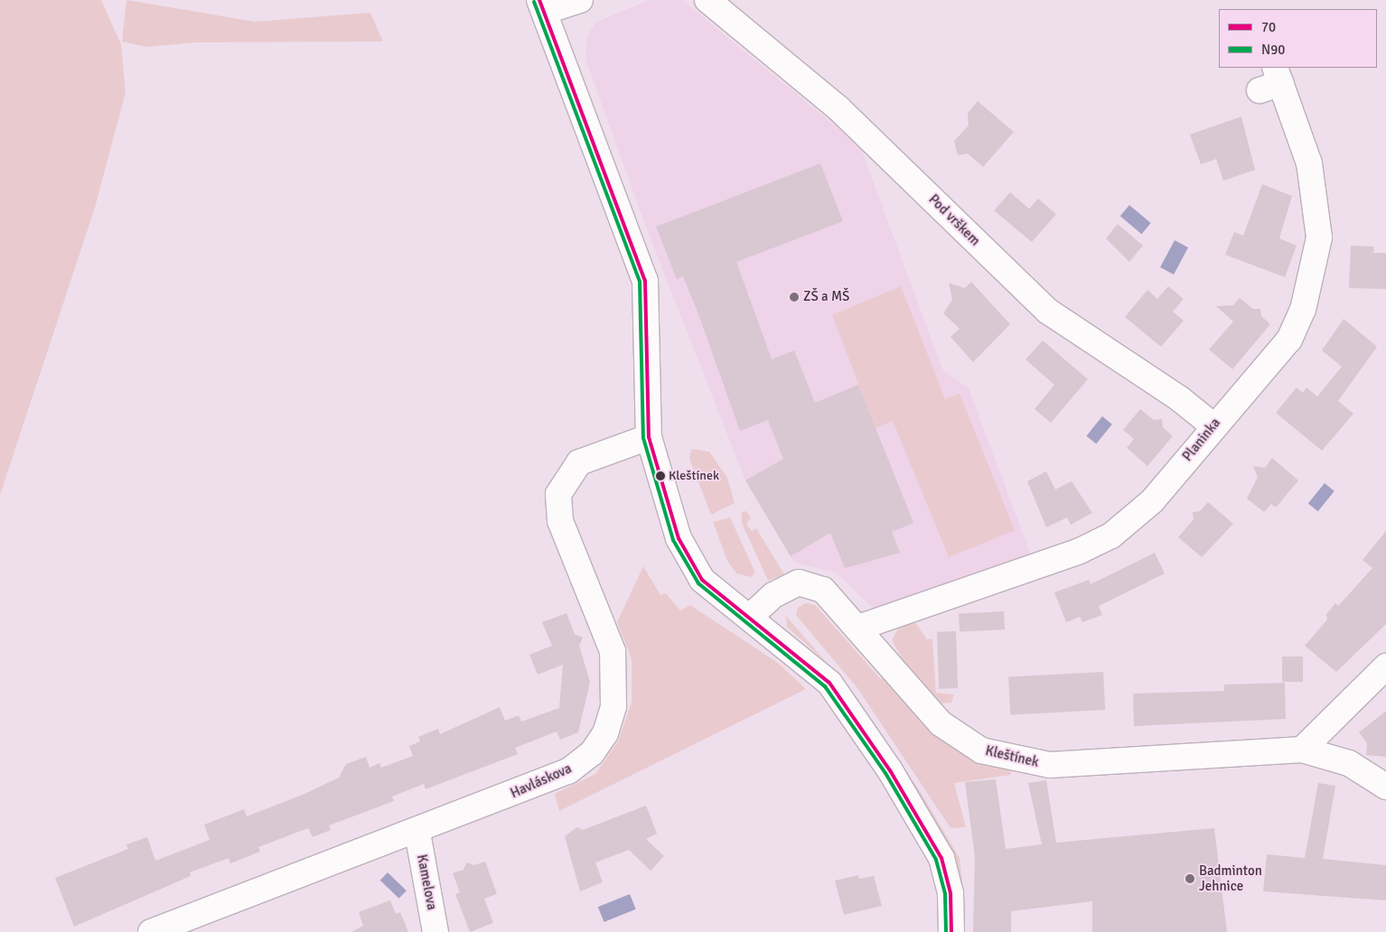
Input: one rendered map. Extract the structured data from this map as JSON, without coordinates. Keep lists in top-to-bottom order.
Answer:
{
  "streets": {
    "street": [
      "Pod vrškem",
      "Planinka",
      "Kleštínek",
      "Havláskova",
      "Kamelova"
    ]
  },
  "crossings": [
    ["Pod vrškem", "Planinka"],
    ["Planinka", "Kleštínek"],
    ["Havláskova", "Kamelova"]
  ],
  "places": ["ZŠ a MŠ", "Kleštínek", "Badminton Jehnice"],
  "lines": ["transit line 70", "transit line N90"],
  "legend": ["70", "N90"]
}
